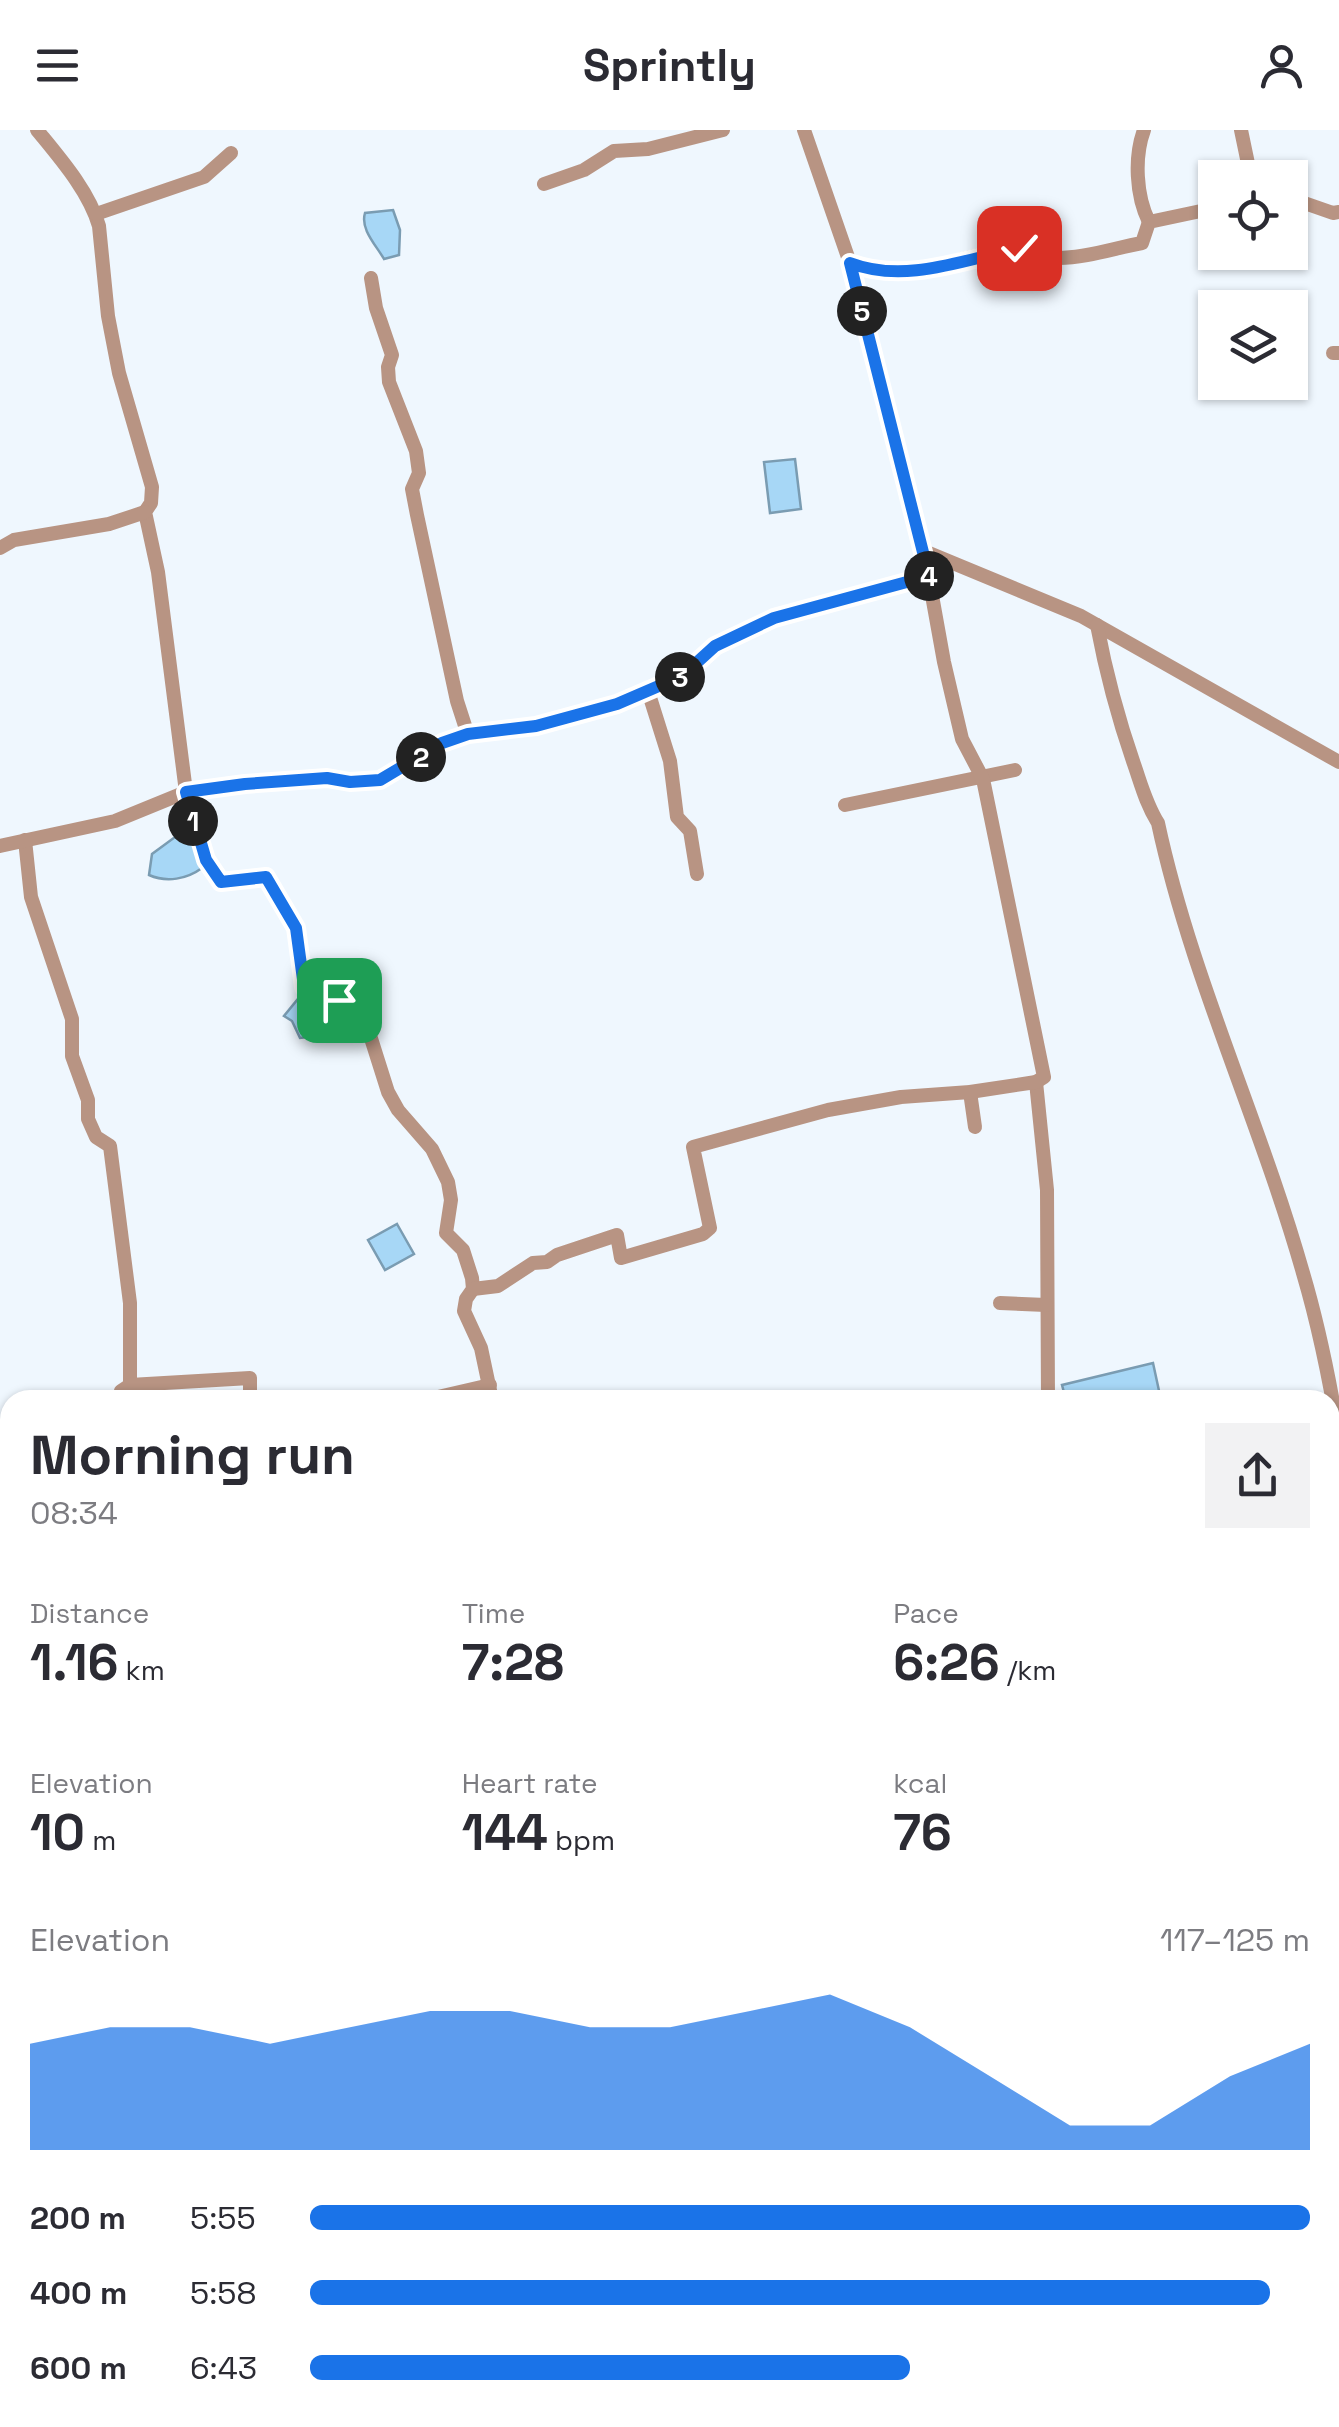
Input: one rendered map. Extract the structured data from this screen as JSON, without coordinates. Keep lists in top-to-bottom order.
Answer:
{
  "page": {
    "header": "Sprintly",
    "pins": [
      "5",
      "4",
      "3",
      "2",
      "1"
    ],
    "heading": ["Morning run", "08:34"],
    "stats": [
      ["Distance", "1.16 km"],
      ["Time", "7:28"],
      ["Pace", "6:26 /km"],
      ["Elevation", "10 m"],
      ["Heart rate", "144 bpm"],
      ["kcal", "76"]
    ],
    "chart": ["Elevation", "117–125 m"],
    "list": [
      {
        "name": "200 m",
        "note": "5:55"
      },
      {
        "name": "400 m",
        "note": "5:58"
      },
      {
        "name": "600 m",
        "note": "6:43"
      }
    ]
  }
}
